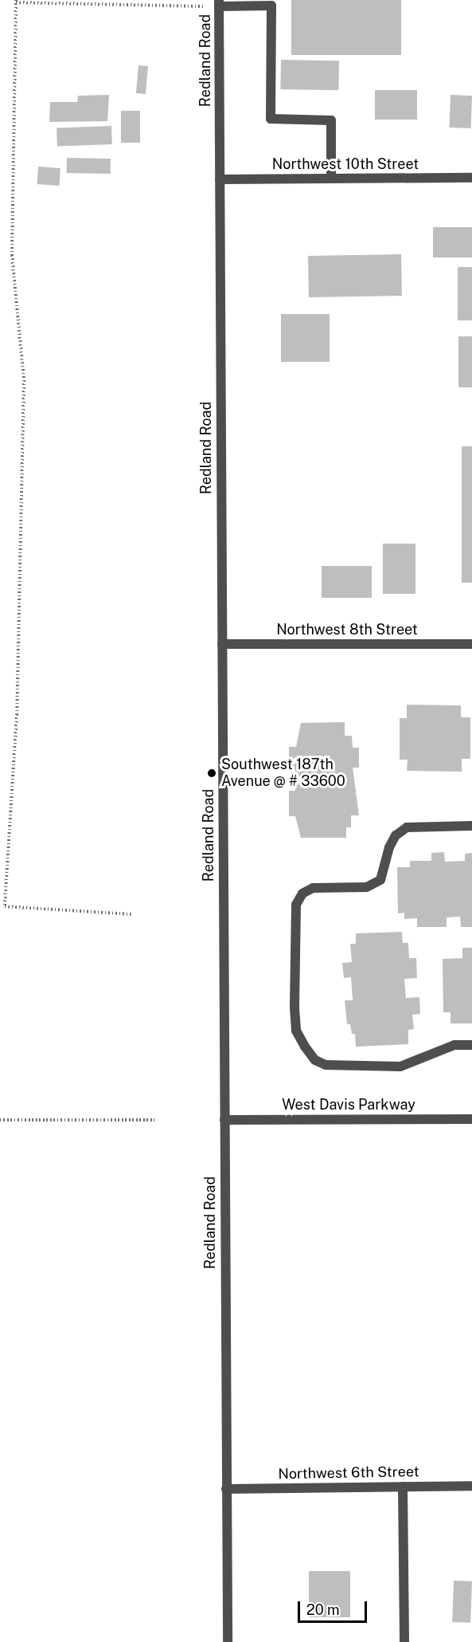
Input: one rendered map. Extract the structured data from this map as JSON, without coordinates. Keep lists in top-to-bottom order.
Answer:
{
  "streets": {
    "street": [
      "Redland Road",
      "Northwest 10th Street",
      "Northwest 8th Street",
      "West Davis Parkway",
      "Northwest 6th Street"
    ]
  },
  "crossings": [
    ["Redland Road", "Northwest 10th Street"],
    ["Redland Road", "Northwest 8th Street"],
    ["Redland Road", "West Davis Parkway"],
    ["Redland Road", "Northwest 6th Street"]
  ],
  "places": ["Southwest 187th Avenue @ # 33600"],
  "scale_bar": "20 m"
}
